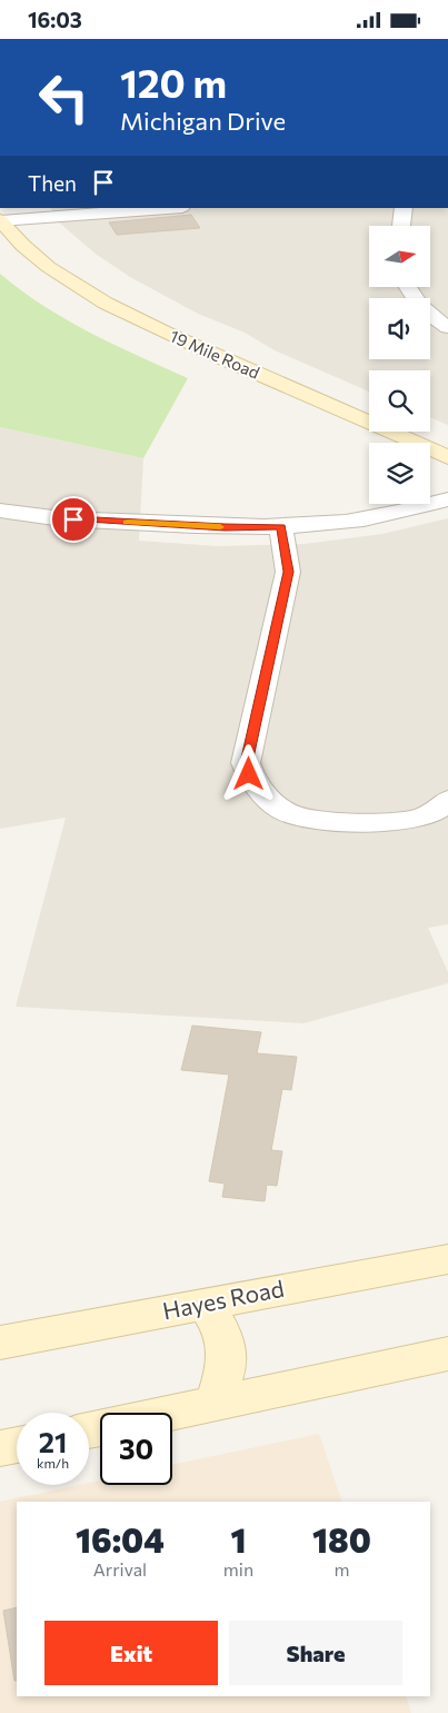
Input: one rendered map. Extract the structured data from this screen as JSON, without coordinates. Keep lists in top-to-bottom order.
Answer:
{
  "streets": {
    "street": ["19 Mile Road", "Hayes Road"]
  },
  "north": "right",
  "page": {
    "status": "16:03",
    "turn": ["120 m", "Michigan Drive"],
    "then": "Then",
    "speed": "21 km/h",
    "limit": "30",
    "eta": [
      "16:04",
      "Arrival",
      "1",
      "min",
      "180",
      "m"
    ],
    "buttons": ["Exit", "Share"]
  }
}
